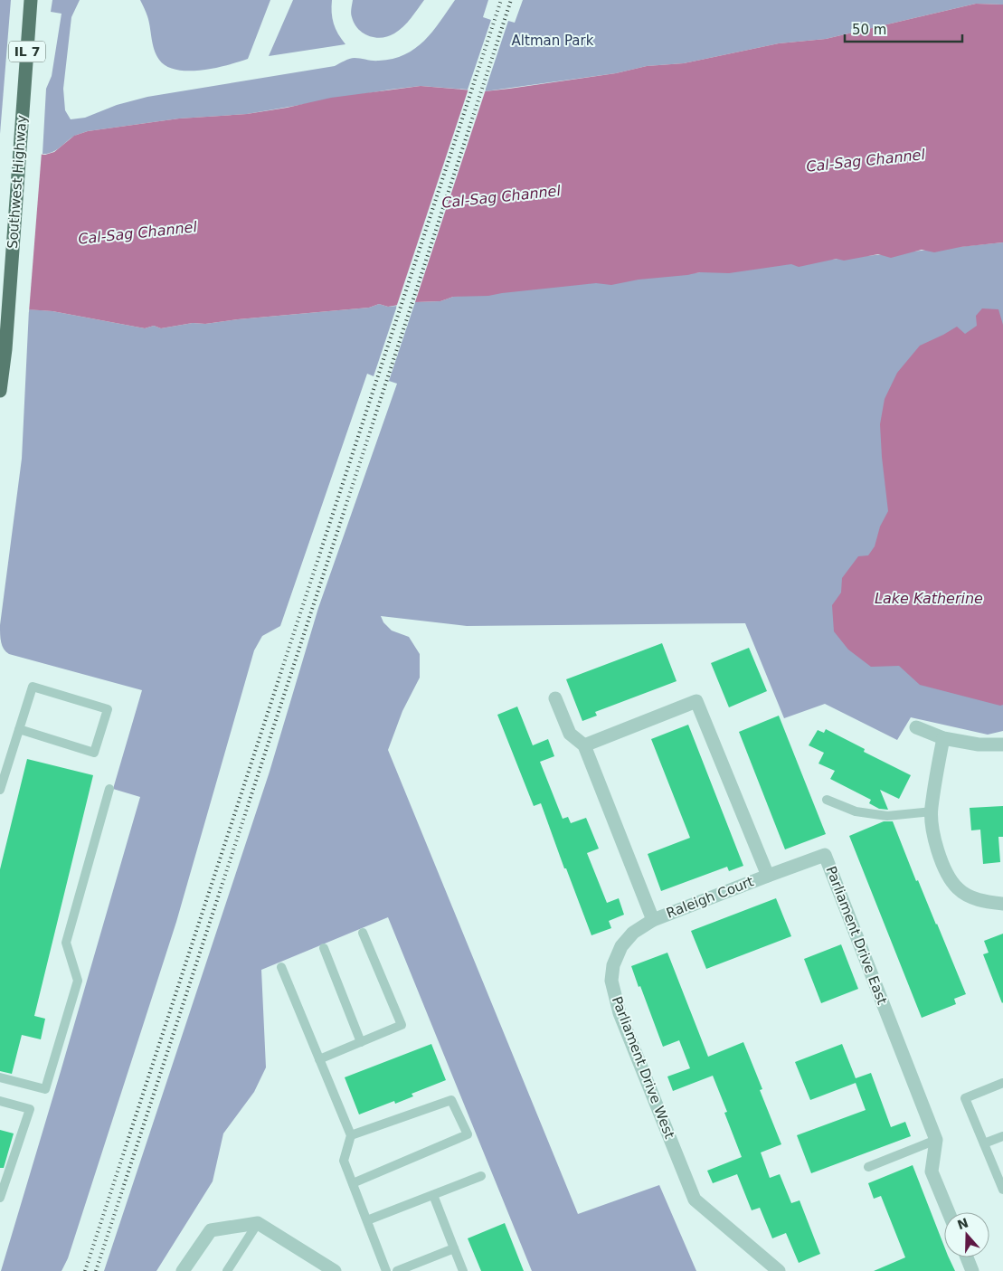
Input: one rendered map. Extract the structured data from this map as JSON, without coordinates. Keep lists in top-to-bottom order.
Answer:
{
  "streets": {
    "main road": ["IL 7", "Southwest Highway"],
    "street": ["Raleigh Court", "Parliament Drive East", "Parliament Drive West"]
  },
  "crossings": [
    ["Raleigh Court", "Parliament Drive East"],
    ["Raleigh Court", "Parliament Drive West"]
  ],
  "water": ["Cal-Sag Channel", "Lake Katherine"],
  "parks": ["Altman Park"],
  "scale_bar": "50 m",
  "north": "top"
}
